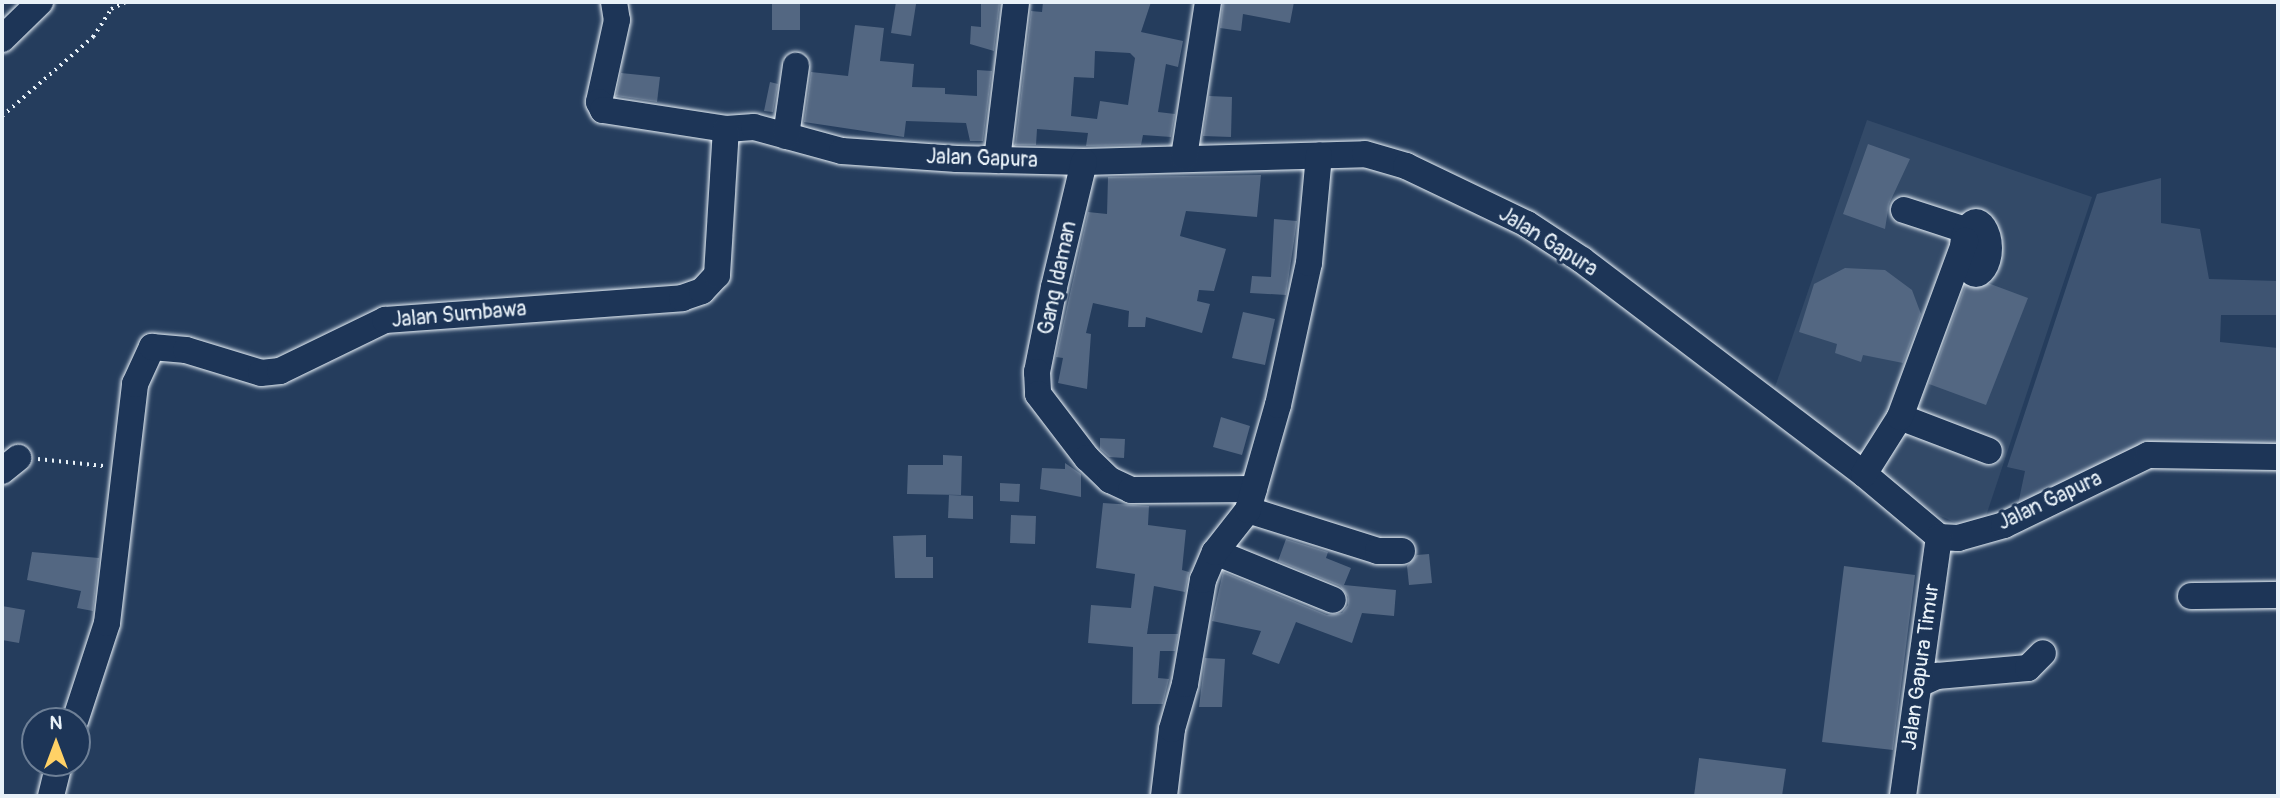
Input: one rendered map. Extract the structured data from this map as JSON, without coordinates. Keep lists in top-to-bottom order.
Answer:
{
  "streets": {
    "street": [
      "Jalan Gapura",
      "Gang Idaman",
      "Jalan Sumbawa",
      "Jalan Gapura Timur"
    ]
  },
  "crossings": [
    ["Jalan Gapura", "Gang Idaman"],
    ["Jalan Gapura", "Jalan Sumbawa"],
    ["Jalan Gapura", "Jalan Gapura Timur"]
  ],
  "north": "top"
}
